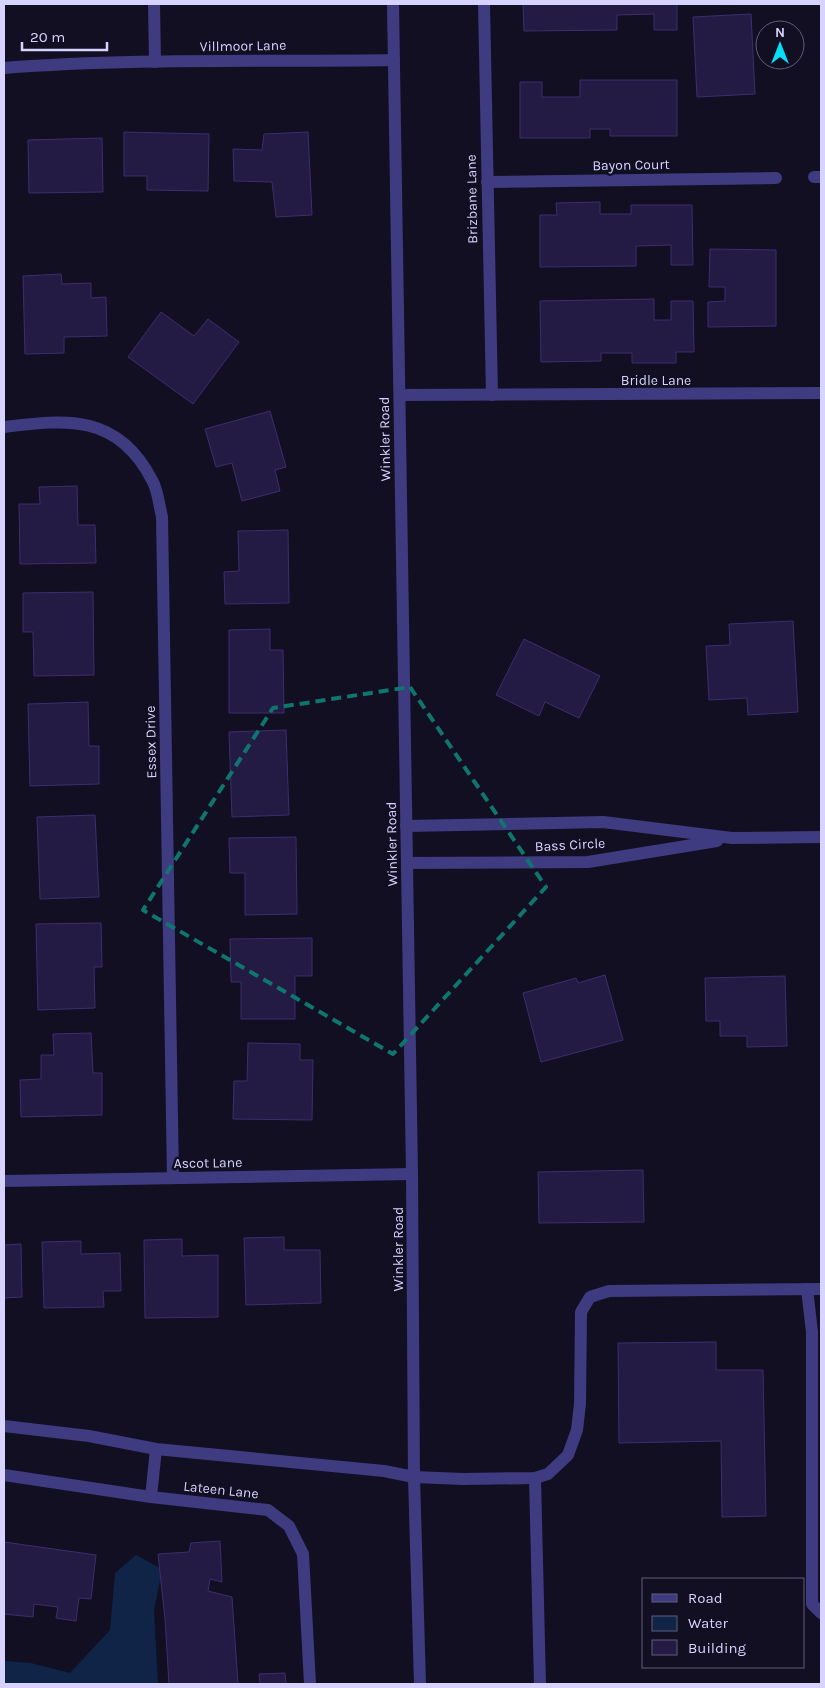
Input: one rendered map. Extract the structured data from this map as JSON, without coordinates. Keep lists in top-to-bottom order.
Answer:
{
  "streets": {
    "street": [
      "Villmoor Lane",
      "Bayon Court",
      "Brizbane Lane",
      "Bridle Lane",
      "Winkler Road",
      "Essex Drive",
      "Bass Circle",
      "Ascot Lane",
      "Lateen Lane"
    ]
  },
  "crossings": [
    ["Villmoor Lane", "Winkler Road"],
    ["Bayon Court", "Brizbane Lane"],
    ["Brizbane Lane", "Bridle Lane"],
    ["Bridle Lane", "Winkler Road"],
    ["Winkler Road", "Bass Circle"],
    ["Winkler Road", "Ascot Lane"],
    ["Essex Drive", "Ascot Lane"]
  ],
  "legend": ["Road", "Water", "Building"],
  "scale_bar": "20 m",
  "north": "top"
}
